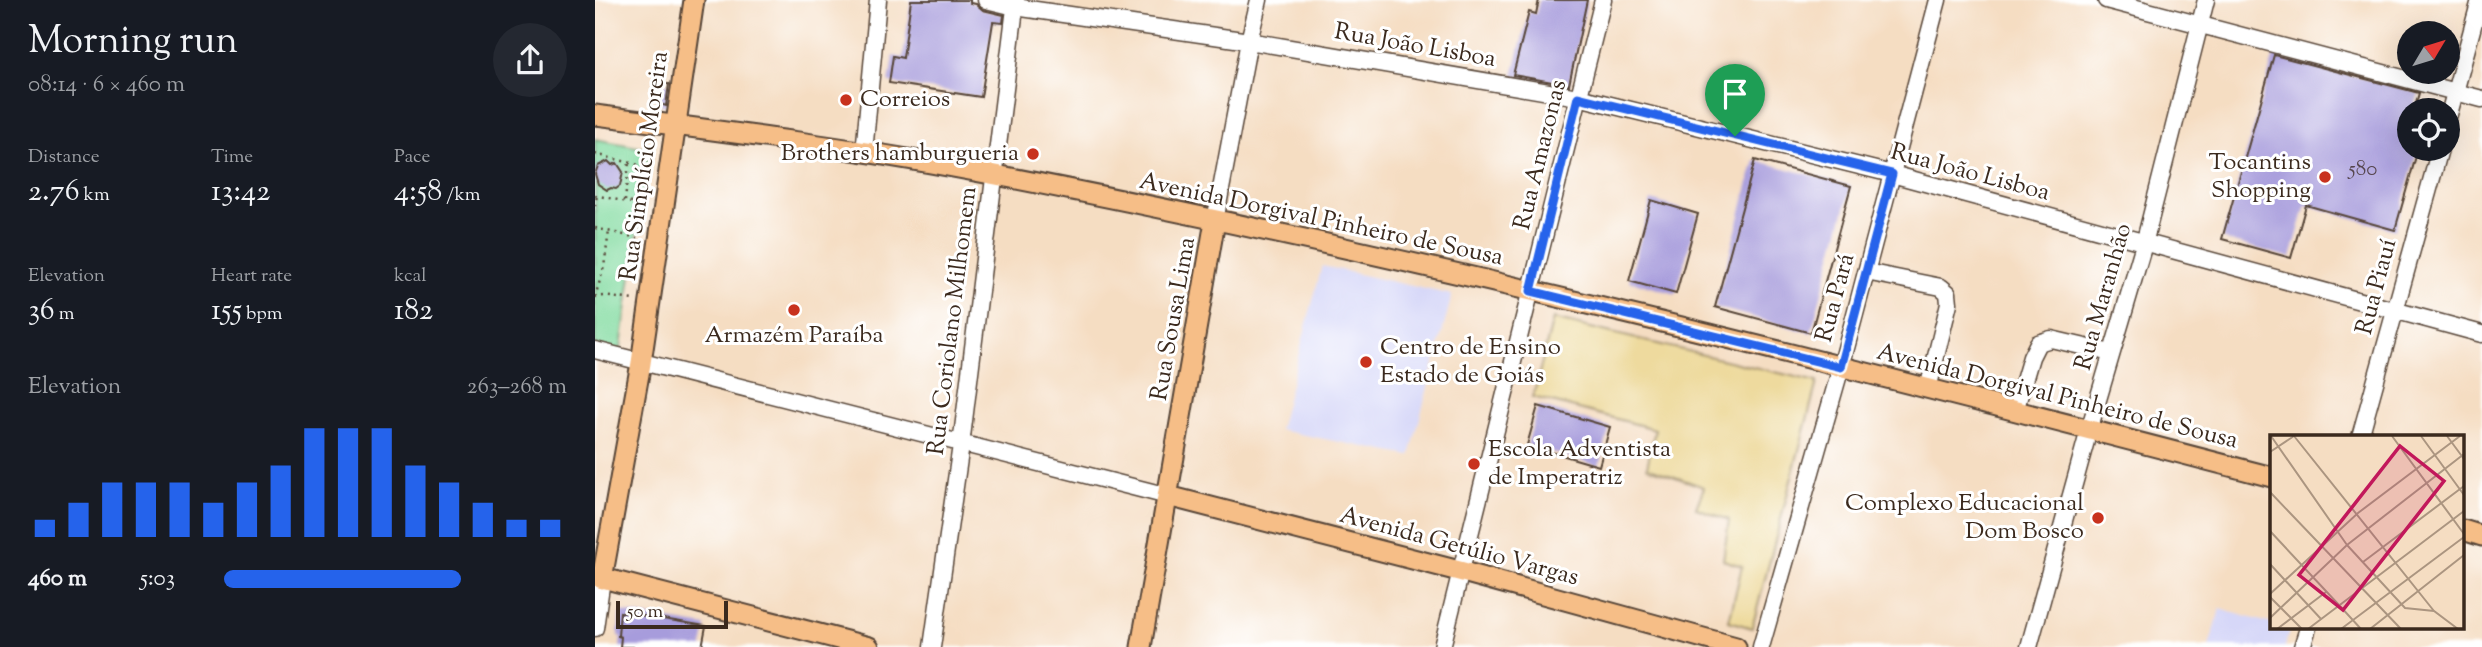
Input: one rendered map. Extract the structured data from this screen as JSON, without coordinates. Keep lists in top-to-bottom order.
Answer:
{
  "streets": {
    "main road": [
      "Rua Simplício Moreira",
      "Avenida Dorgival Pinheiro de Sousa",
      "Rua Sousa Lima",
      "Avenida Getúlio Vargas"
    ],
    "street": [
      "Rua João Lisboa",
      "Rua Amazonas",
      "Rua Piauí",
      "Rua Maranhão",
      "Rua Pará",
      "Rua Coriolano Milhomem"
    ]
  },
  "crossings": [
    ["Rua João Lisboa", "Rua Amazonas"],
    ["Rua João Lisboa", "Rua Piauí"],
    ["Rua João Lisboa", "Rua Maranhão"],
    ["Rua João Lisboa", "Rua Pará"],
    ["Rua João Lisboa", "Rua Sousa Lima"],
    ["Rua João Lisboa", "Rua Coriolano Milhomem"],
    ["Rua Amazonas", "Avenida Dorgival Pinheiro de Sousa"],
    ["Rua Amazonas", "Avenida Getúlio Vargas"],
    ["Rua Simplício Moreira", "Avenida Dorgival Pinheiro de Sousa"],
    ["Avenida Dorgival Pinheiro de Sousa", "Rua Maranhão"],
    ["Avenida Dorgival Pinheiro de Sousa", "Rua Pará"],
    ["Avenida Dorgival Pinheiro de Sousa", "Rua Sousa Lima"],
    ["Avenida Dorgival Pinheiro de Sousa", "Rua Coriolano Milhomem"],
    ["Rua Sousa Lima", "Avenida Getúlio Vargas"]
  ],
  "places": [
    "Correios",
    "Brothers hamburgueria",
    "Tocantins Shopping",
    "Armazém Paraíba",
    "Centro de Ensino Estado de Goiás",
    "Escola Adventista de Imperatriz",
    "Complexo Educacional Dom Bosco"
  ],
  "house_numbers": ["580"],
  "scale_bar": "50 m",
  "north": "top right",
  "page": {
    "heading": ["Morning run", "08:14 · 6 × 460 m"],
    "stats": [
      ["Distance", "2.76 km"],
      ["Time", "13:42"],
      ["Pace", "4:58 /km"],
      ["Elevation", "36 m"],
      ["Heart rate", "155 bpm"],
      ["kcal", "182"]
    ],
    "chart": ["Elevation", "263–268 m"],
    "list": [
      {
        "name": "460 m",
        "note": "5:03"
      }
    ],
    "scale": "50 m"
  }
}
